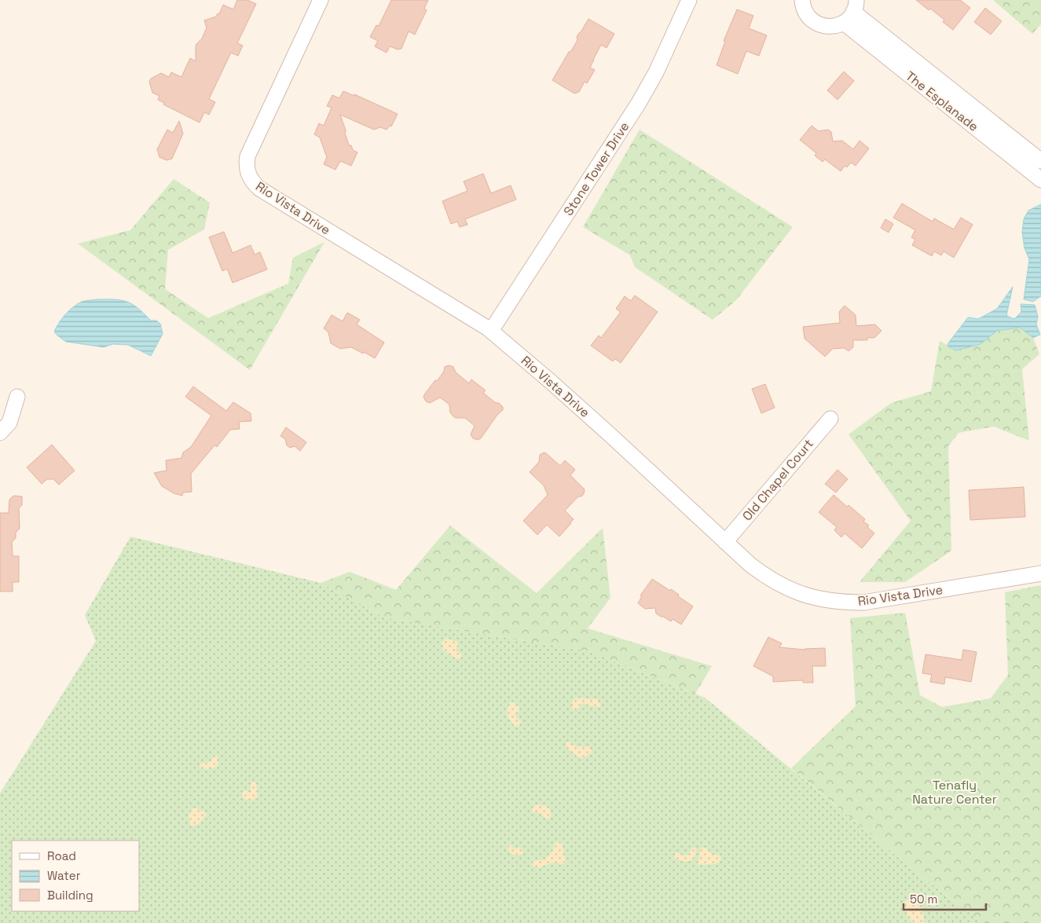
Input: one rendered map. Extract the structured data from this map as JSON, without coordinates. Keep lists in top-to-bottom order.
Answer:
{
  "streets": {
    "street": [
      "The Esplanade",
      "Stone Tower Drive",
      "Rio Vista Drive",
      "Old Chapel Court"
    ]
  },
  "crossings": [
    ["Stone Tower Drive", "Rio Vista Drive"],
    ["Rio Vista Drive", "Old Chapel Court"]
  ],
  "parks": ["Tenafly Nature Center"],
  "legend": ["Road", "Water", "Building"],
  "scale_bar": "50 m"
}
